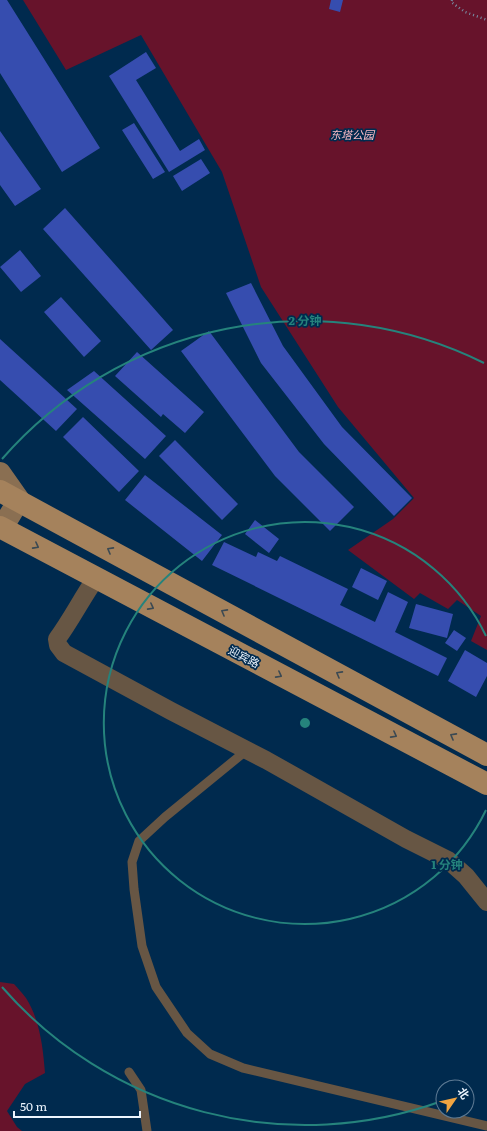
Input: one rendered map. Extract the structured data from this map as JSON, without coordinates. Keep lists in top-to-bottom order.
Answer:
{
  "streets": {
    "main road": ["迎宾路"]
  },
  "parks": ["东塔公园"],
  "scale_bar": "50 m",
  "north": "top right",
  "rings": ["2 分钟", "1 分钟"]
}
